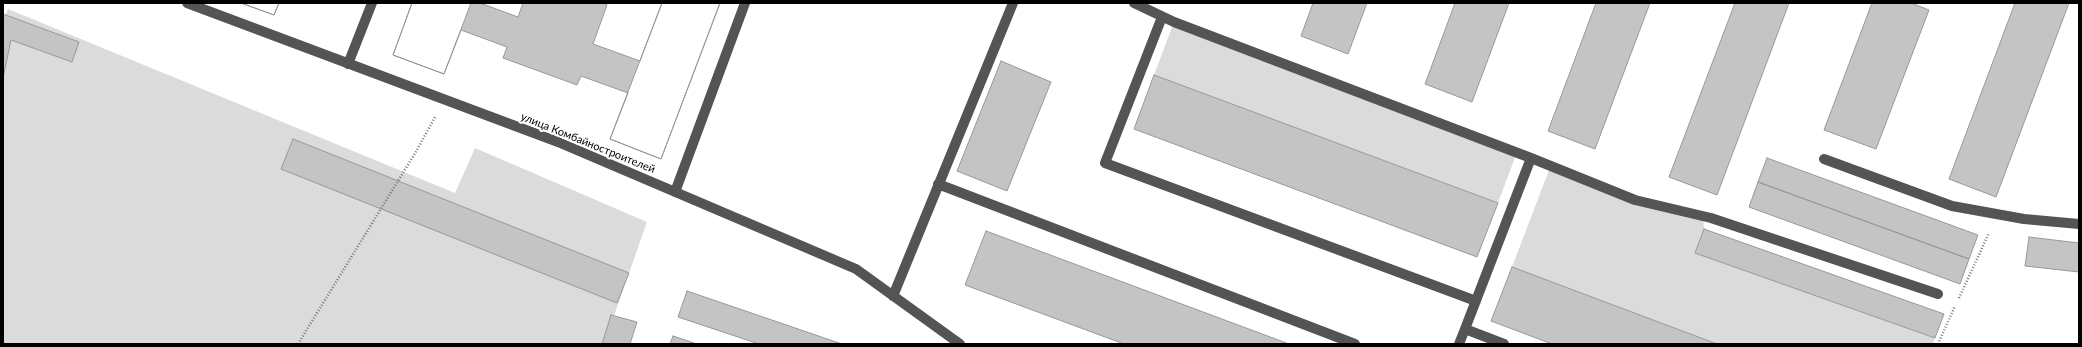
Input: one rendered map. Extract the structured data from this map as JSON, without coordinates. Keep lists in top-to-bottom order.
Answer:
{
  "streets": {
    "street": ["улица Комбайностроителей"]
  }
}
